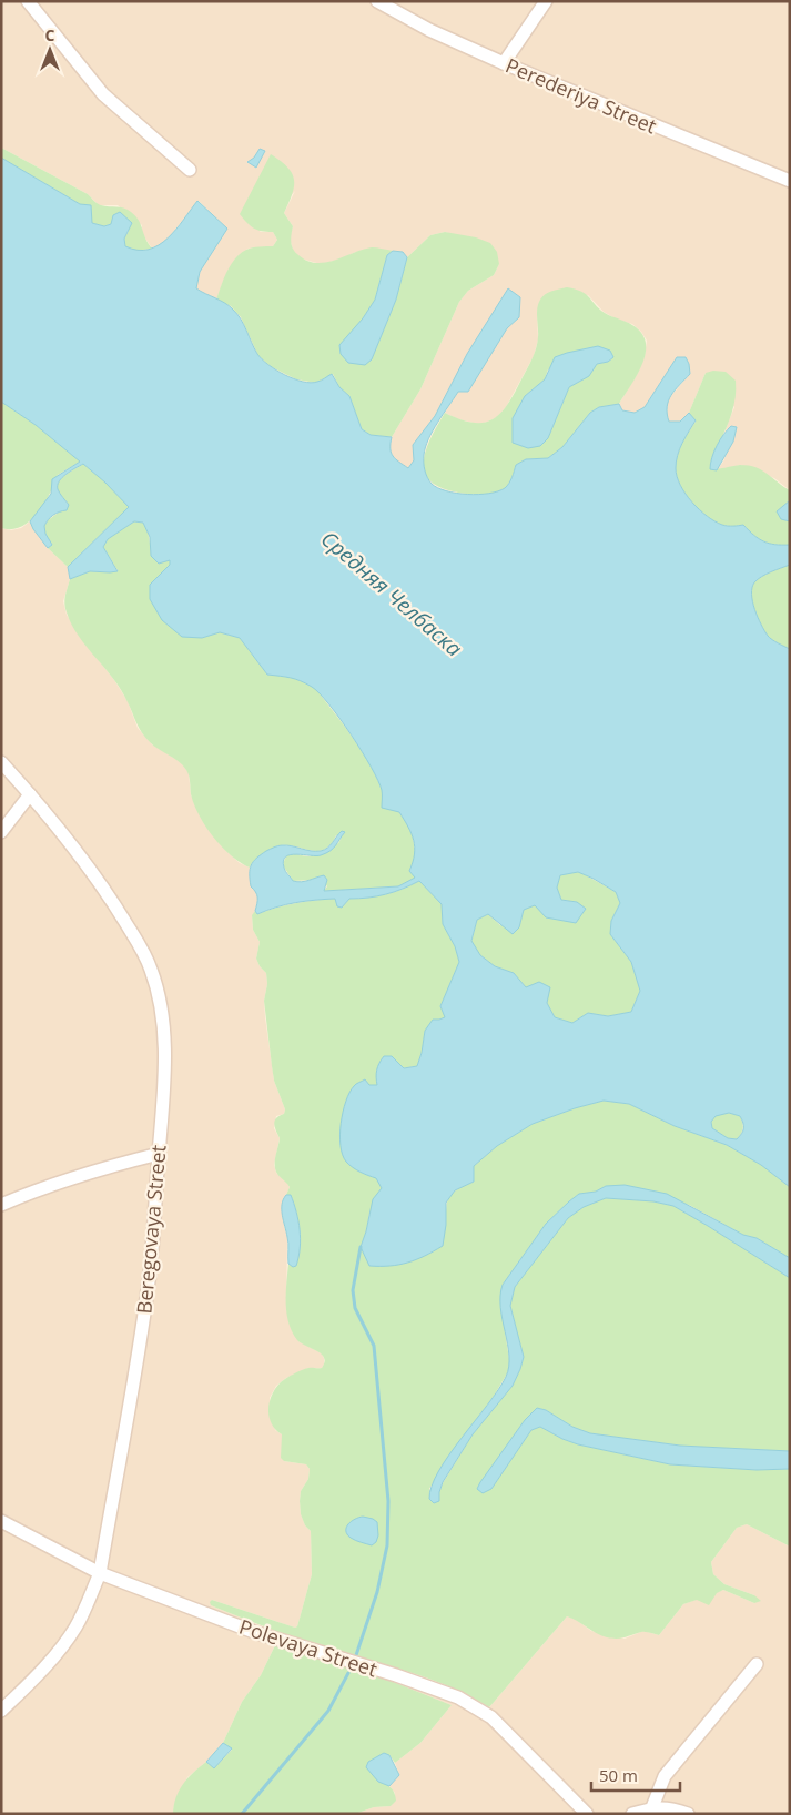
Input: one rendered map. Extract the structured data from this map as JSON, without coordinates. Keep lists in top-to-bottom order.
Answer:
{
  "streets": {
    "street": ["Perederiya Street", "Beregovaya Street", "Polevaya Street"]
  },
  "crossings": [
    ["Beregovaya Street", "Polevaya Street"]
  ],
  "water": ["Средняя Челбаска"],
  "scale_bar": "50 m",
  "north": "top"
}
